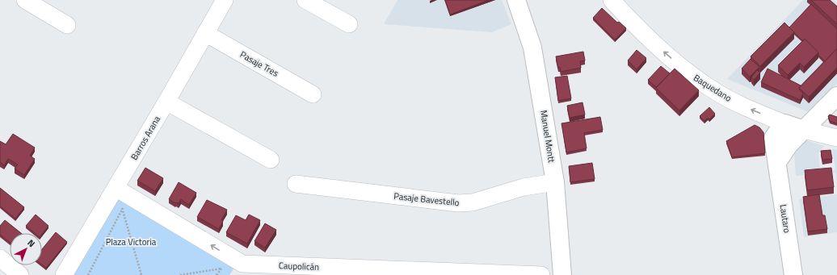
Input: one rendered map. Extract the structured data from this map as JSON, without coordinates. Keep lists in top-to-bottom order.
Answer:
{
  "streets": {
    "main road": ["Baquedano", "Manuel Montt", "Lautaro"],
    "street": [
      "Pasaje Tres",
      "Barros Arana",
      "Pasaje Bavestello",
      "Caupolicán"
    ]
  },
  "crossings": [
    ["Pasaje Tres", "Barros Arana"],
    ["Baquedano", "Lautaro"],
    ["Manuel Montt", "Pasaje Bavestello"],
    ["Barros Arana", "Caupolicán"]
  ],
  "one_way": ["Baquedano"],
  "parks": ["Plaza Victoria"],
  "north": "top right"
}
